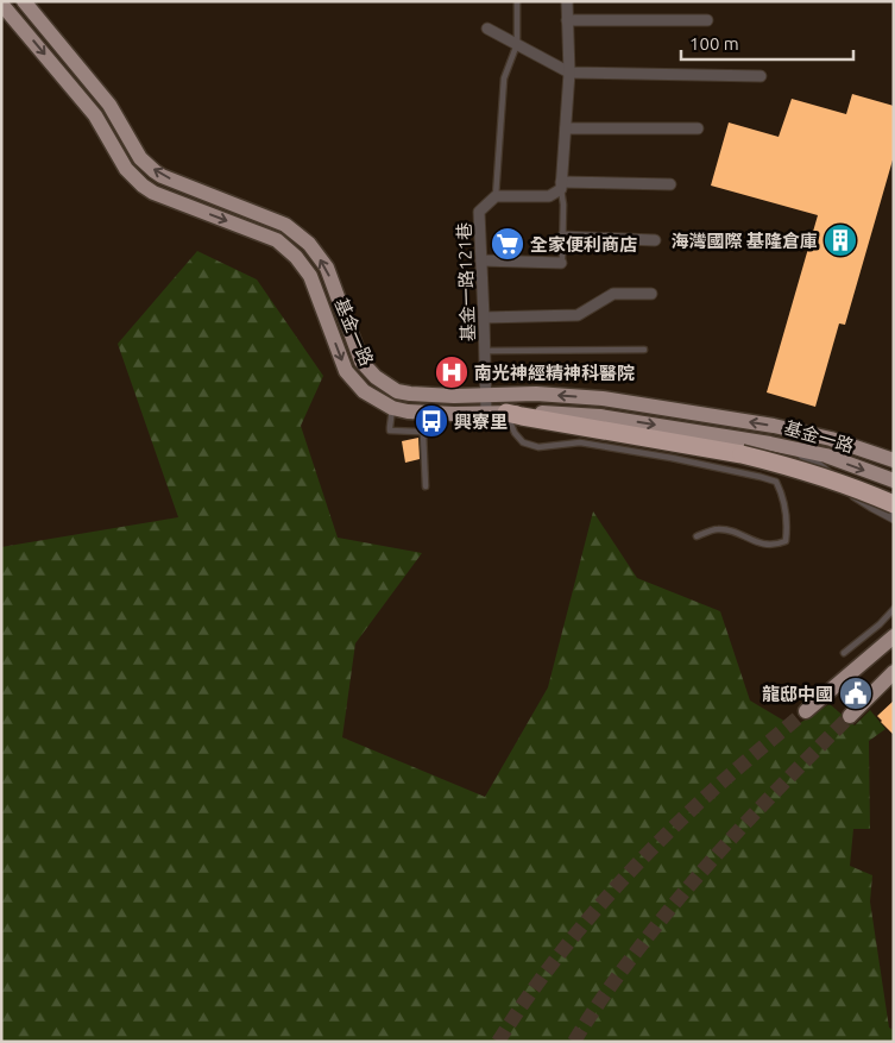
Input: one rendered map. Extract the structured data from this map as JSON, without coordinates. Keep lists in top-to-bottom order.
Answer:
{
  "streets": {
    "main road": ["基金一路"],
    "street": ["基金一路121巷"]
  },
  "crossings": [
    ["基金一路121巷", "基金一路"]
  ],
  "places": {
    "building": ["海灣國際 基隆倉庫"],
    "supermarket": ["全家便利商店"],
    "hospital": ["南光神經精神科醫院"],
    "bus stop": ["興寮里"],
    "public building": ["龍邸中國"]
  },
  "scale_bar": "100 m"
}
